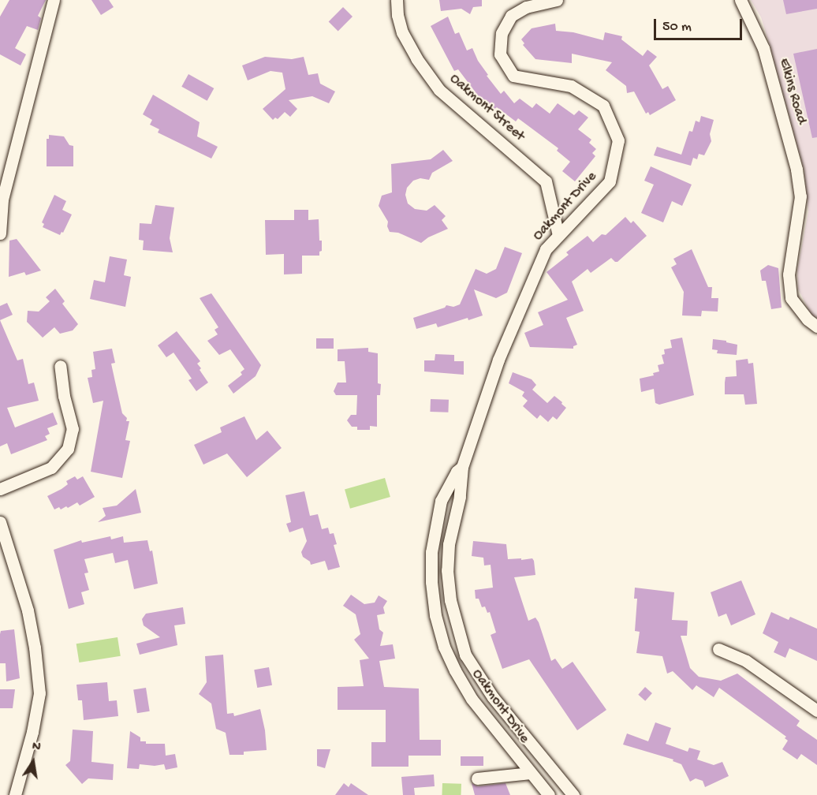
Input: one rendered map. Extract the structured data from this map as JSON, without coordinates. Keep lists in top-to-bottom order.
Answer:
{
  "streets": {
    "street": ["Elkins Road", "Oakmont Street", "Oakmont Drive"]
  },
  "crossings": [
    ["Oakmont Street", "Oakmont Drive"]
  ],
  "scale_bar": "50 m",
  "north": "top"
}
